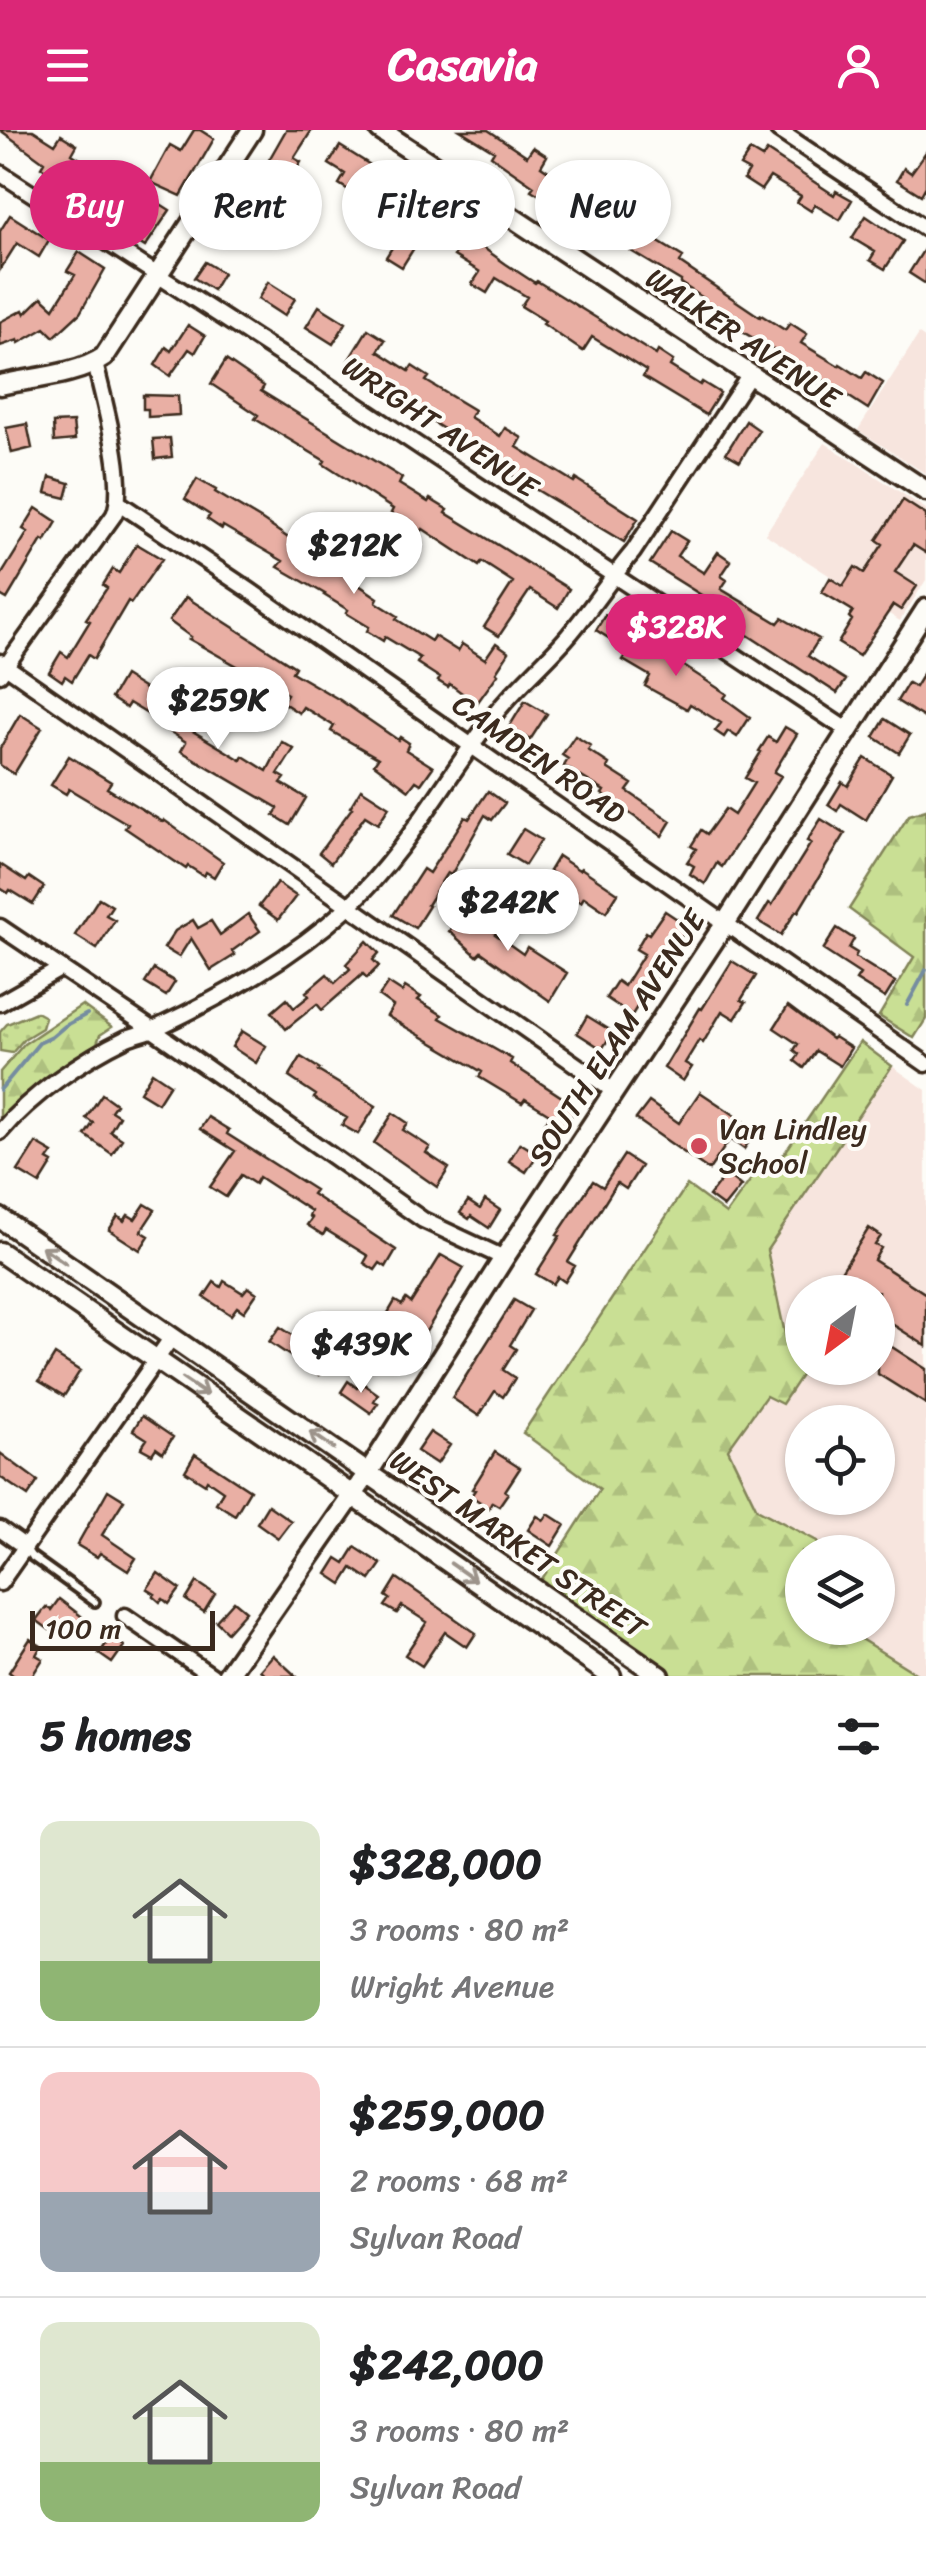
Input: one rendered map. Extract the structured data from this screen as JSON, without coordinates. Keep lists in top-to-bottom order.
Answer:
{
  "streets": {
    "street": [
      "WALKER AVENUE",
      "WRIGHT AVENUE",
      "CAMDEN ROAD",
      "SOUTH ELAM AVENUE",
      "WEST MARKET STREET"
    ]
  },
  "crossings": [
    ["WRIGHT AVENUE", "SOUTH ELAM AVENUE"],
    ["CAMDEN ROAD", "SOUTH ELAM AVENUE"],
    ["SOUTH ELAM AVENUE", "WEST MARKET STREET"]
  ],
  "places": ["Van Lindley School"],
  "scale_bar": "100 m",
  "north": "bottom left",
  "page": {
    "header": "Casavia",
    "chip": [
      "Buy",
      "Rent",
      "Filters",
      "New"
    ],
    "price": [
      "$212K",
      "$328K",
      "$259K",
      "$242K",
      "$439K"
    ],
    "scale": "100 m",
    "heading": "5 homes",
    "list": [
      {
        "name": "$328,000",
        "note": "3 rooms · 80 m² · Wright Avenue"
      },
      {
        "name": "$259,000",
        "note": "2 rooms · 68 m² · Sylvan Road"
      },
      {
        "name": "$242,000",
        "note": "3 rooms · 80 m² · Sylvan Road"
      }
    ]
  }
}
